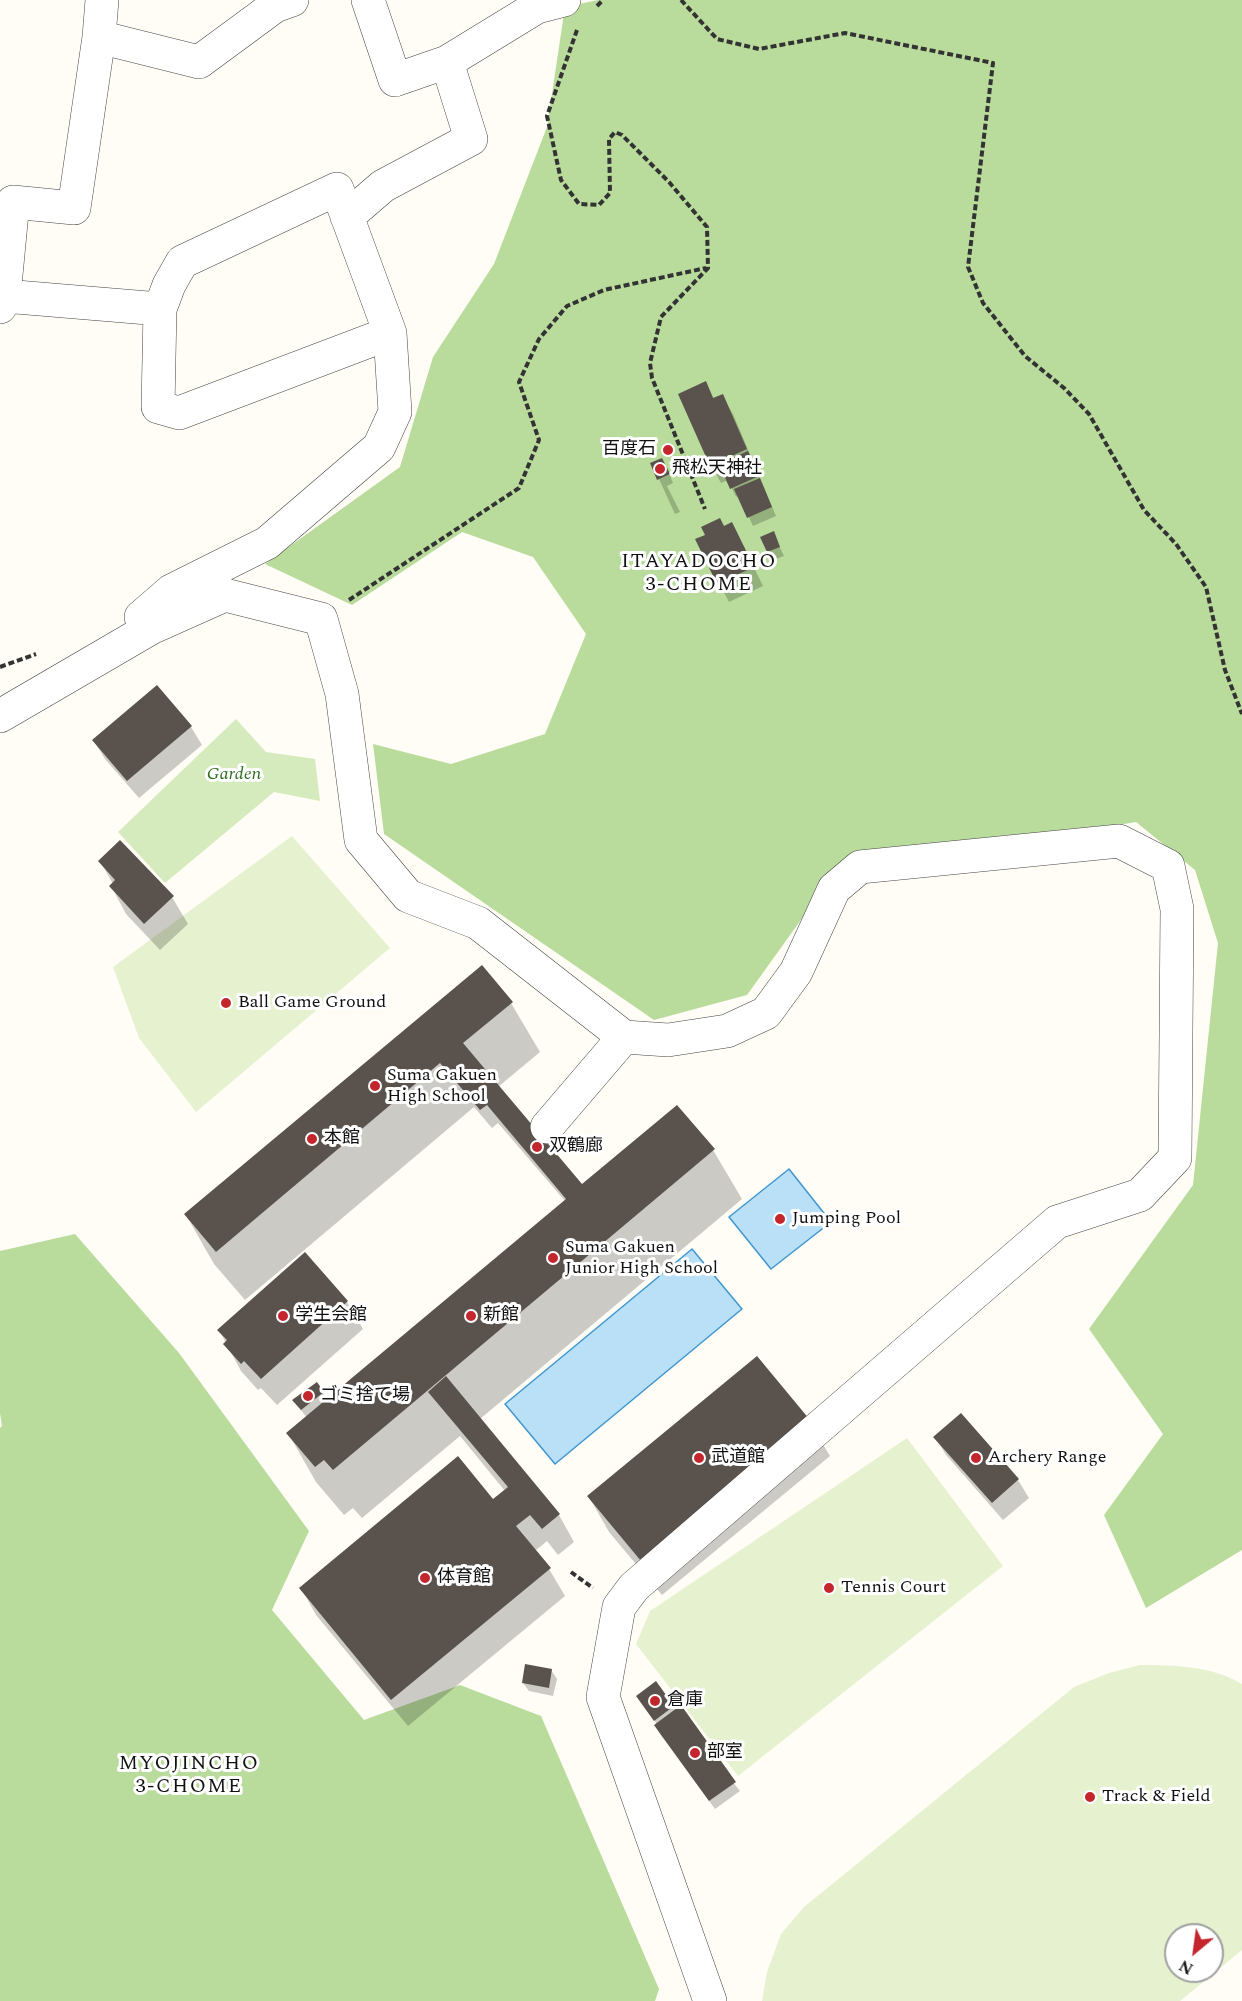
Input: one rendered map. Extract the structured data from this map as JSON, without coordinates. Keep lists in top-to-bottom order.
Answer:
{
  "districts": ["ITAYADOCHO 3-CHOME", "MYOJINCHO 3-CHOME"],
  "parks": ["Garden"],
  "places": [
    "百度石",
    "飛松天神社",
    "Ball Game Ground",
    "Suma Gakuen High School",
    "本館",
    "双鶴廊",
    "Jumping Pool",
    "Suma Gakuen Junior High School",
    "学生会館",
    "新館",
    "ゴミ捨て場",
    "武道館",
    "Archery Range",
    "体育館",
    "Tennis Court",
    "倉庫",
    "部室",
    "Track & Field"
  ],
  "north": "bottom left"
}
